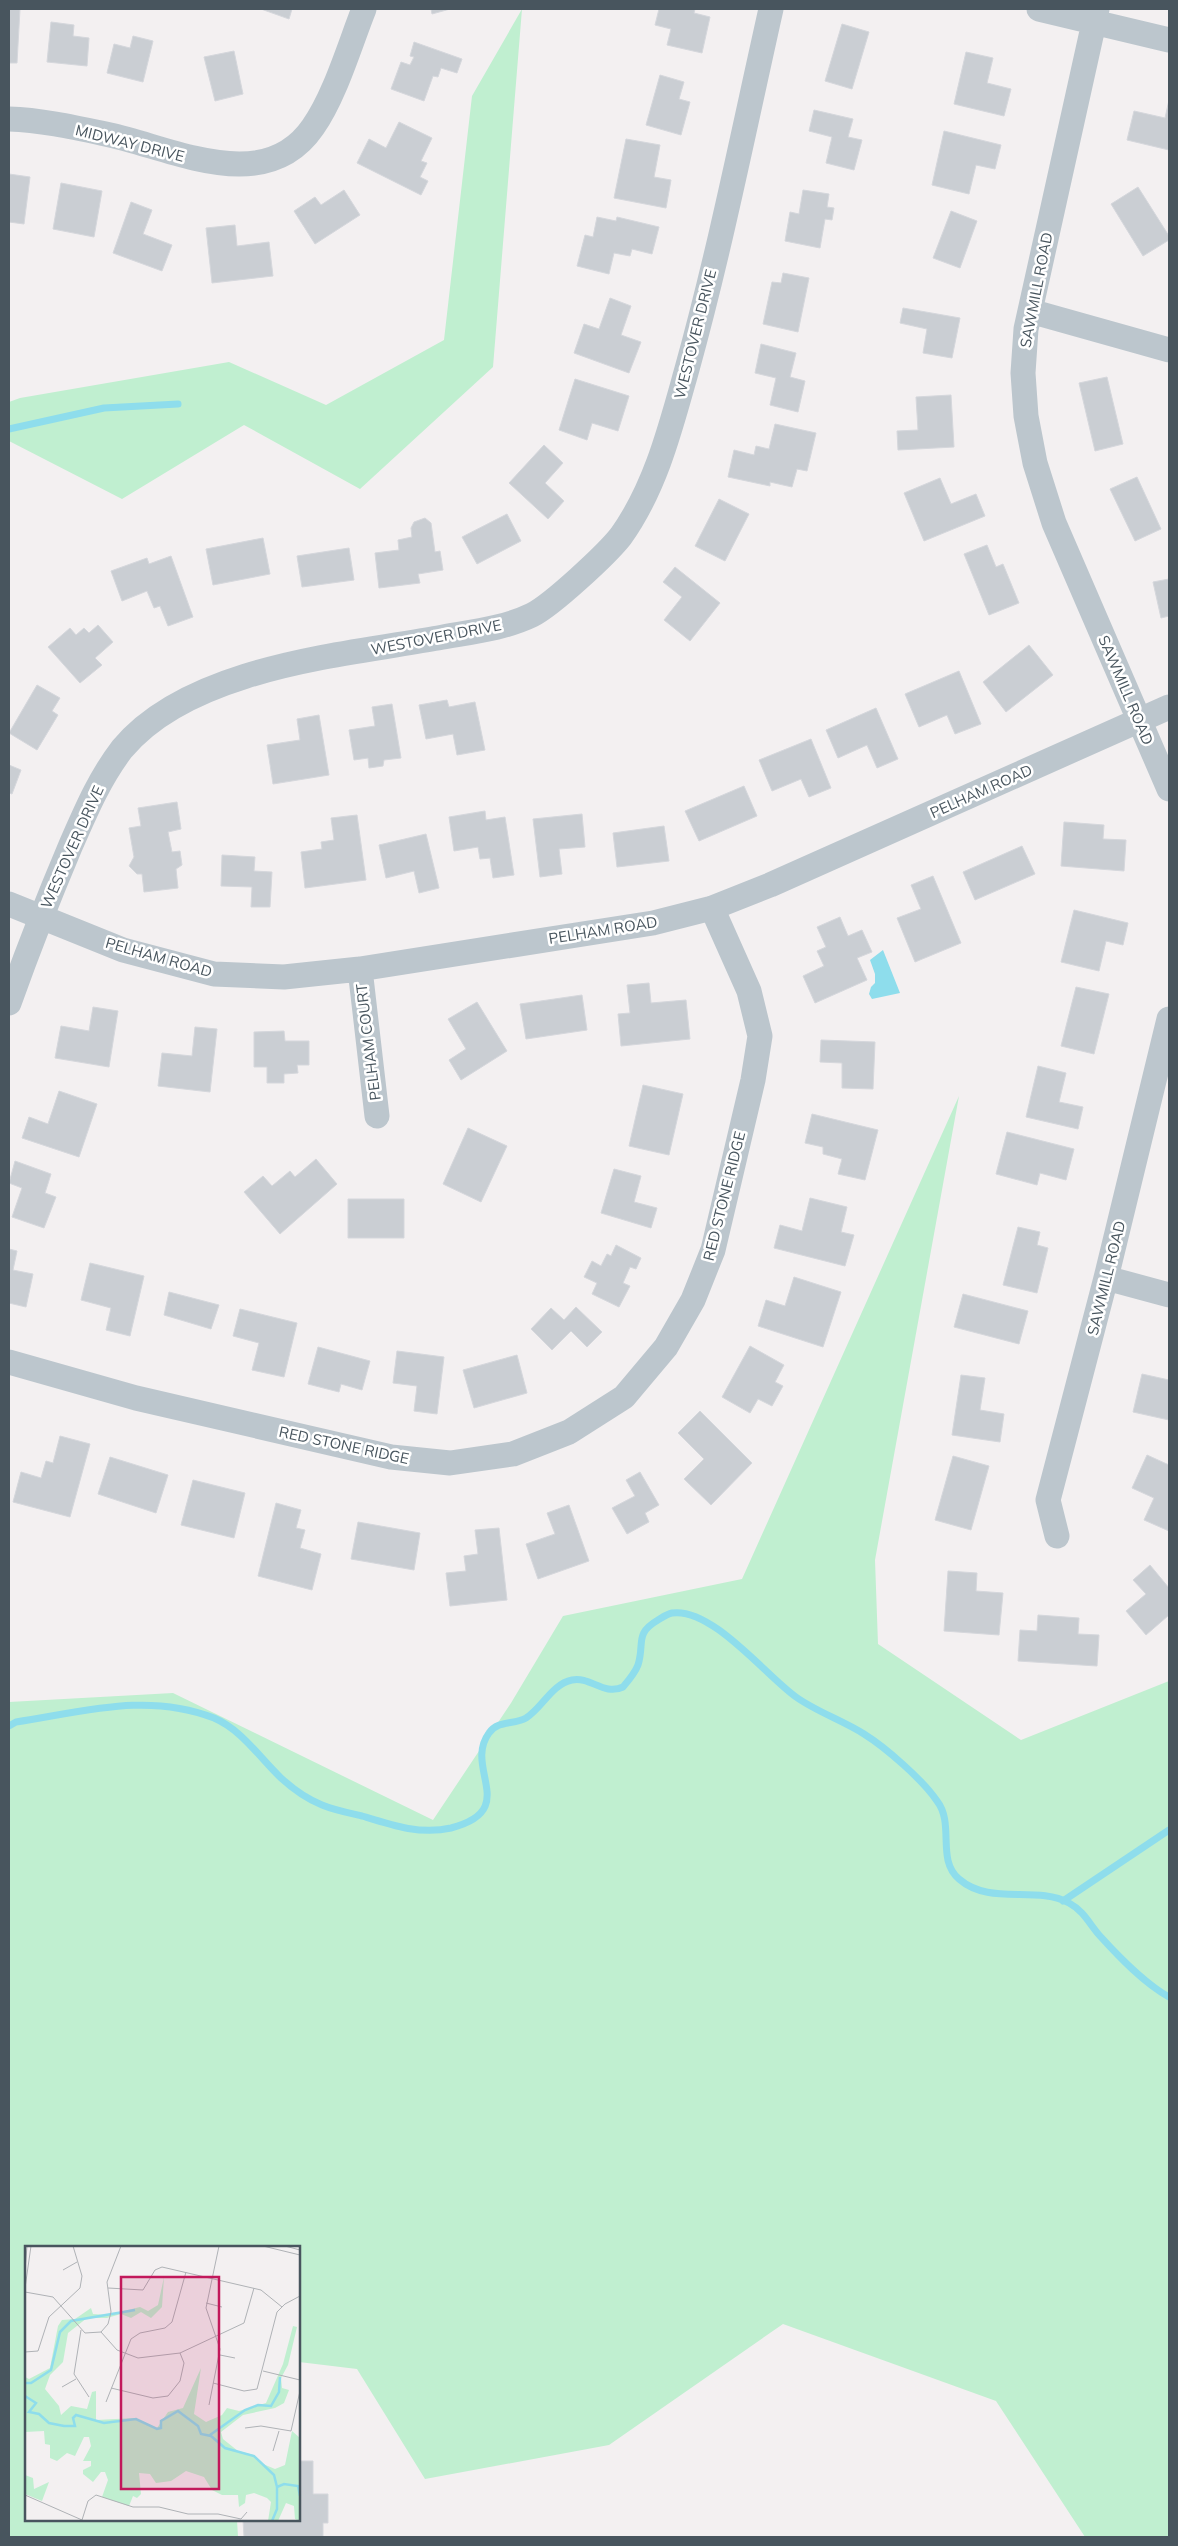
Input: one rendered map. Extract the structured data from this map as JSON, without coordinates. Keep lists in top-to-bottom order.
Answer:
{
  "streets": {
    "street": [
      "MIDWAY DRIVE",
      "SAWMILL ROAD",
      "WESTOVER DRIVE",
      "PELHAM ROAD",
      "PELHAM COURT",
      "RED STONE RIDGE"
    ]
  },
  "crossings": [
    ["SAWMILL ROAD", "PELHAM ROAD"],
    ["WESTOVER DRIVE", "PELHAM ROAD"],
    ["PELHAM ROAD", "PELHAM COURT"],
    ["PELHAM ROAD", "RED STONE RIDGE"]
  ]
}
